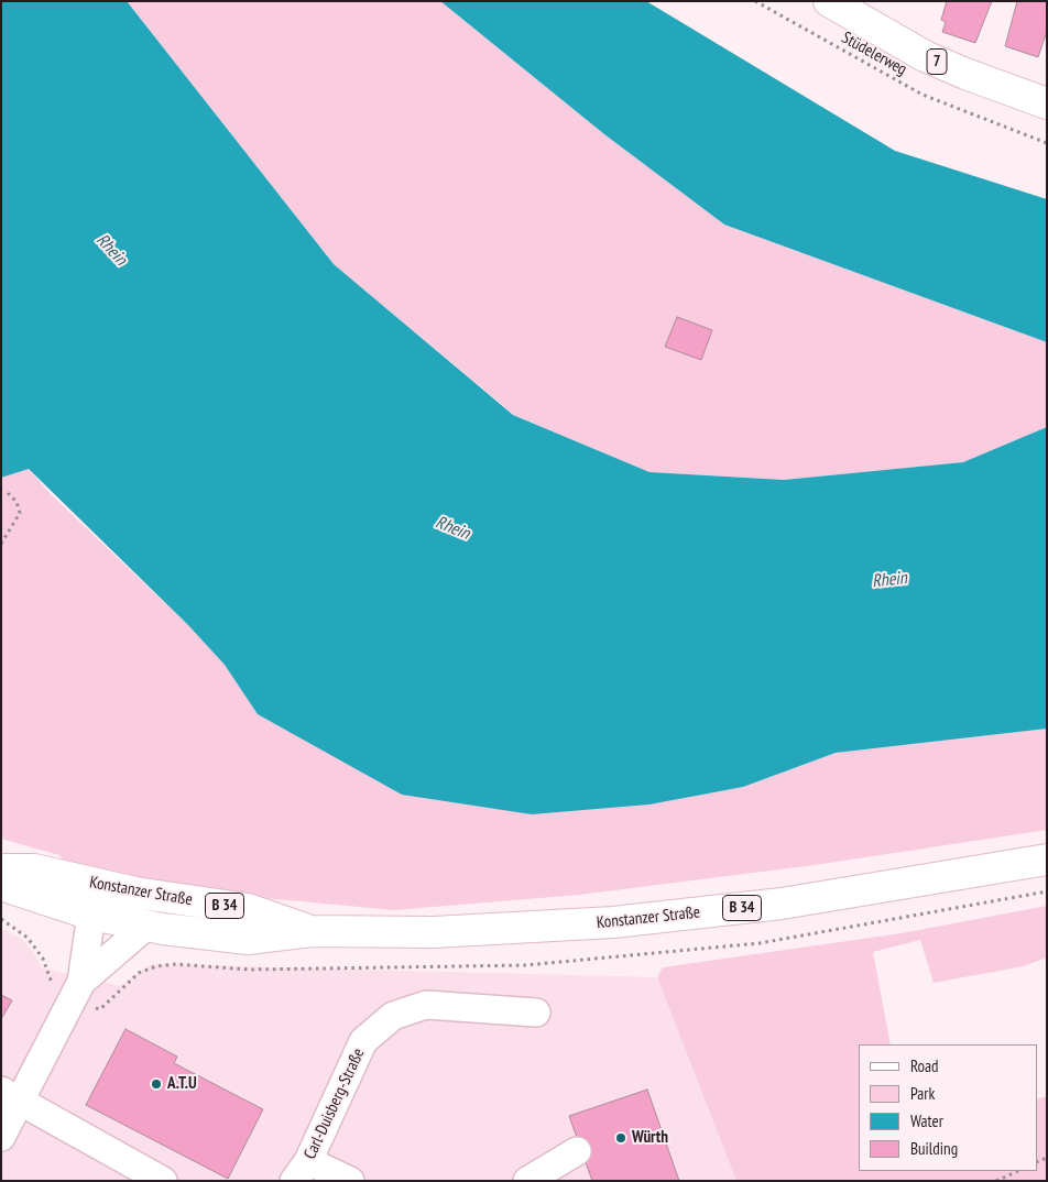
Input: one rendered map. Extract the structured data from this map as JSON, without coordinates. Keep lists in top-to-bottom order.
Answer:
{
  "streets": {
    "main road": ["7", "Konstanzer Straße", "B 34"],
    "street": ["Carl-Duisberg-Straße"],
    "path": ["Stüdelerweg"]
  },
  "water": ["Rhein"],
  "places": ["A.T.U", "Würth"],
  "legend": [
    "Road",
    "Park",
    "Water",
    "Building"
  ]
}
